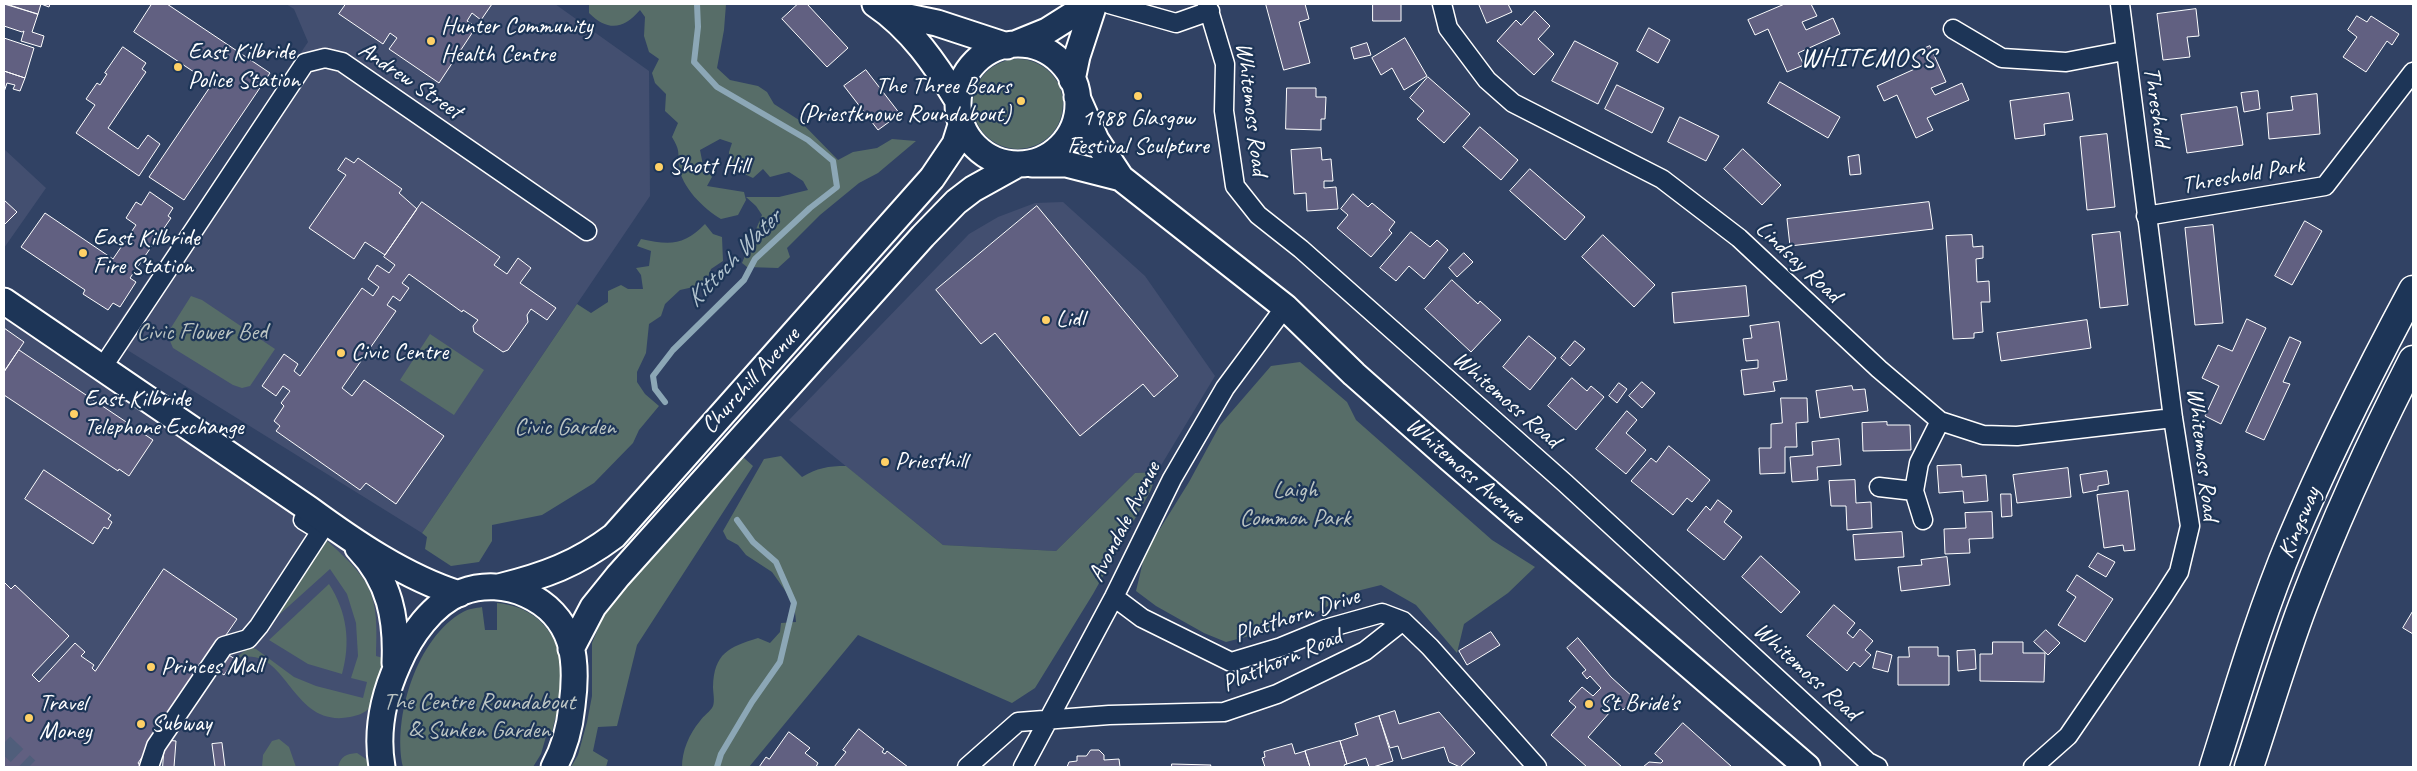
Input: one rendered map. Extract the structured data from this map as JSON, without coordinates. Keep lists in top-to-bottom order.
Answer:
{
  "streets": {
    "highway": ["Kingsway"],
    "street": [
      "Andrew Street",
      "Threshold",
      "Whitemoss Road",
      "Threshold Park",
      "Lindsay Road",
      "Churchill Avenue",
      "Whitemoss Avenue",
      "Avondale Avenue",
      "Platthorn Drive",
      "Platthorn Road"
    ]
  },
  "crossings": [
    ["Threshold", "Whitemoss Road"],
    ["Threshold", "Threshold Park"],
    ["Whitemoss Road", "Threshold Park"],
    ["Whitemoss Road", "Lindsay Road"],
    ["Churchill Avenue", "Whitemoss Avenue"],
    ["Whitemoss Avenue", "Avondale Avenue"],
    ["Avondale Avenue", "Platthorn Drive"],
    ["Avondale Avenue", "Platthorn Road"],
    ["Platthorn Drive", "Platthorn Road"]
  ],
  "districts": ["WHITEMOSS"],
  "water": ["Kittoch Water"],
  "parks": [
    "Civic Flower Bed",
    "Civic Garden",
    "Laigh Common Park",
    "The Centre Roundabout & Sunken Garden"
  ],
  "places": [
    "Hunter Community Health Centre",
    "East Kilbride Police Station",
    "1988 Glasgow Festival Sculpture",
    "The Three Bears (Priestknowe Roundabout)",
    "Shott Hill",
    "East Kilbride Fire Station",
    "Lidl",
    "Civic Centre",
    "East Kilbride Telephone Exchange",
    "Priesthill",
    "Princes Mall",
    "St Bride's",
    "Travel Money",
    "Subway"
  ]
}
